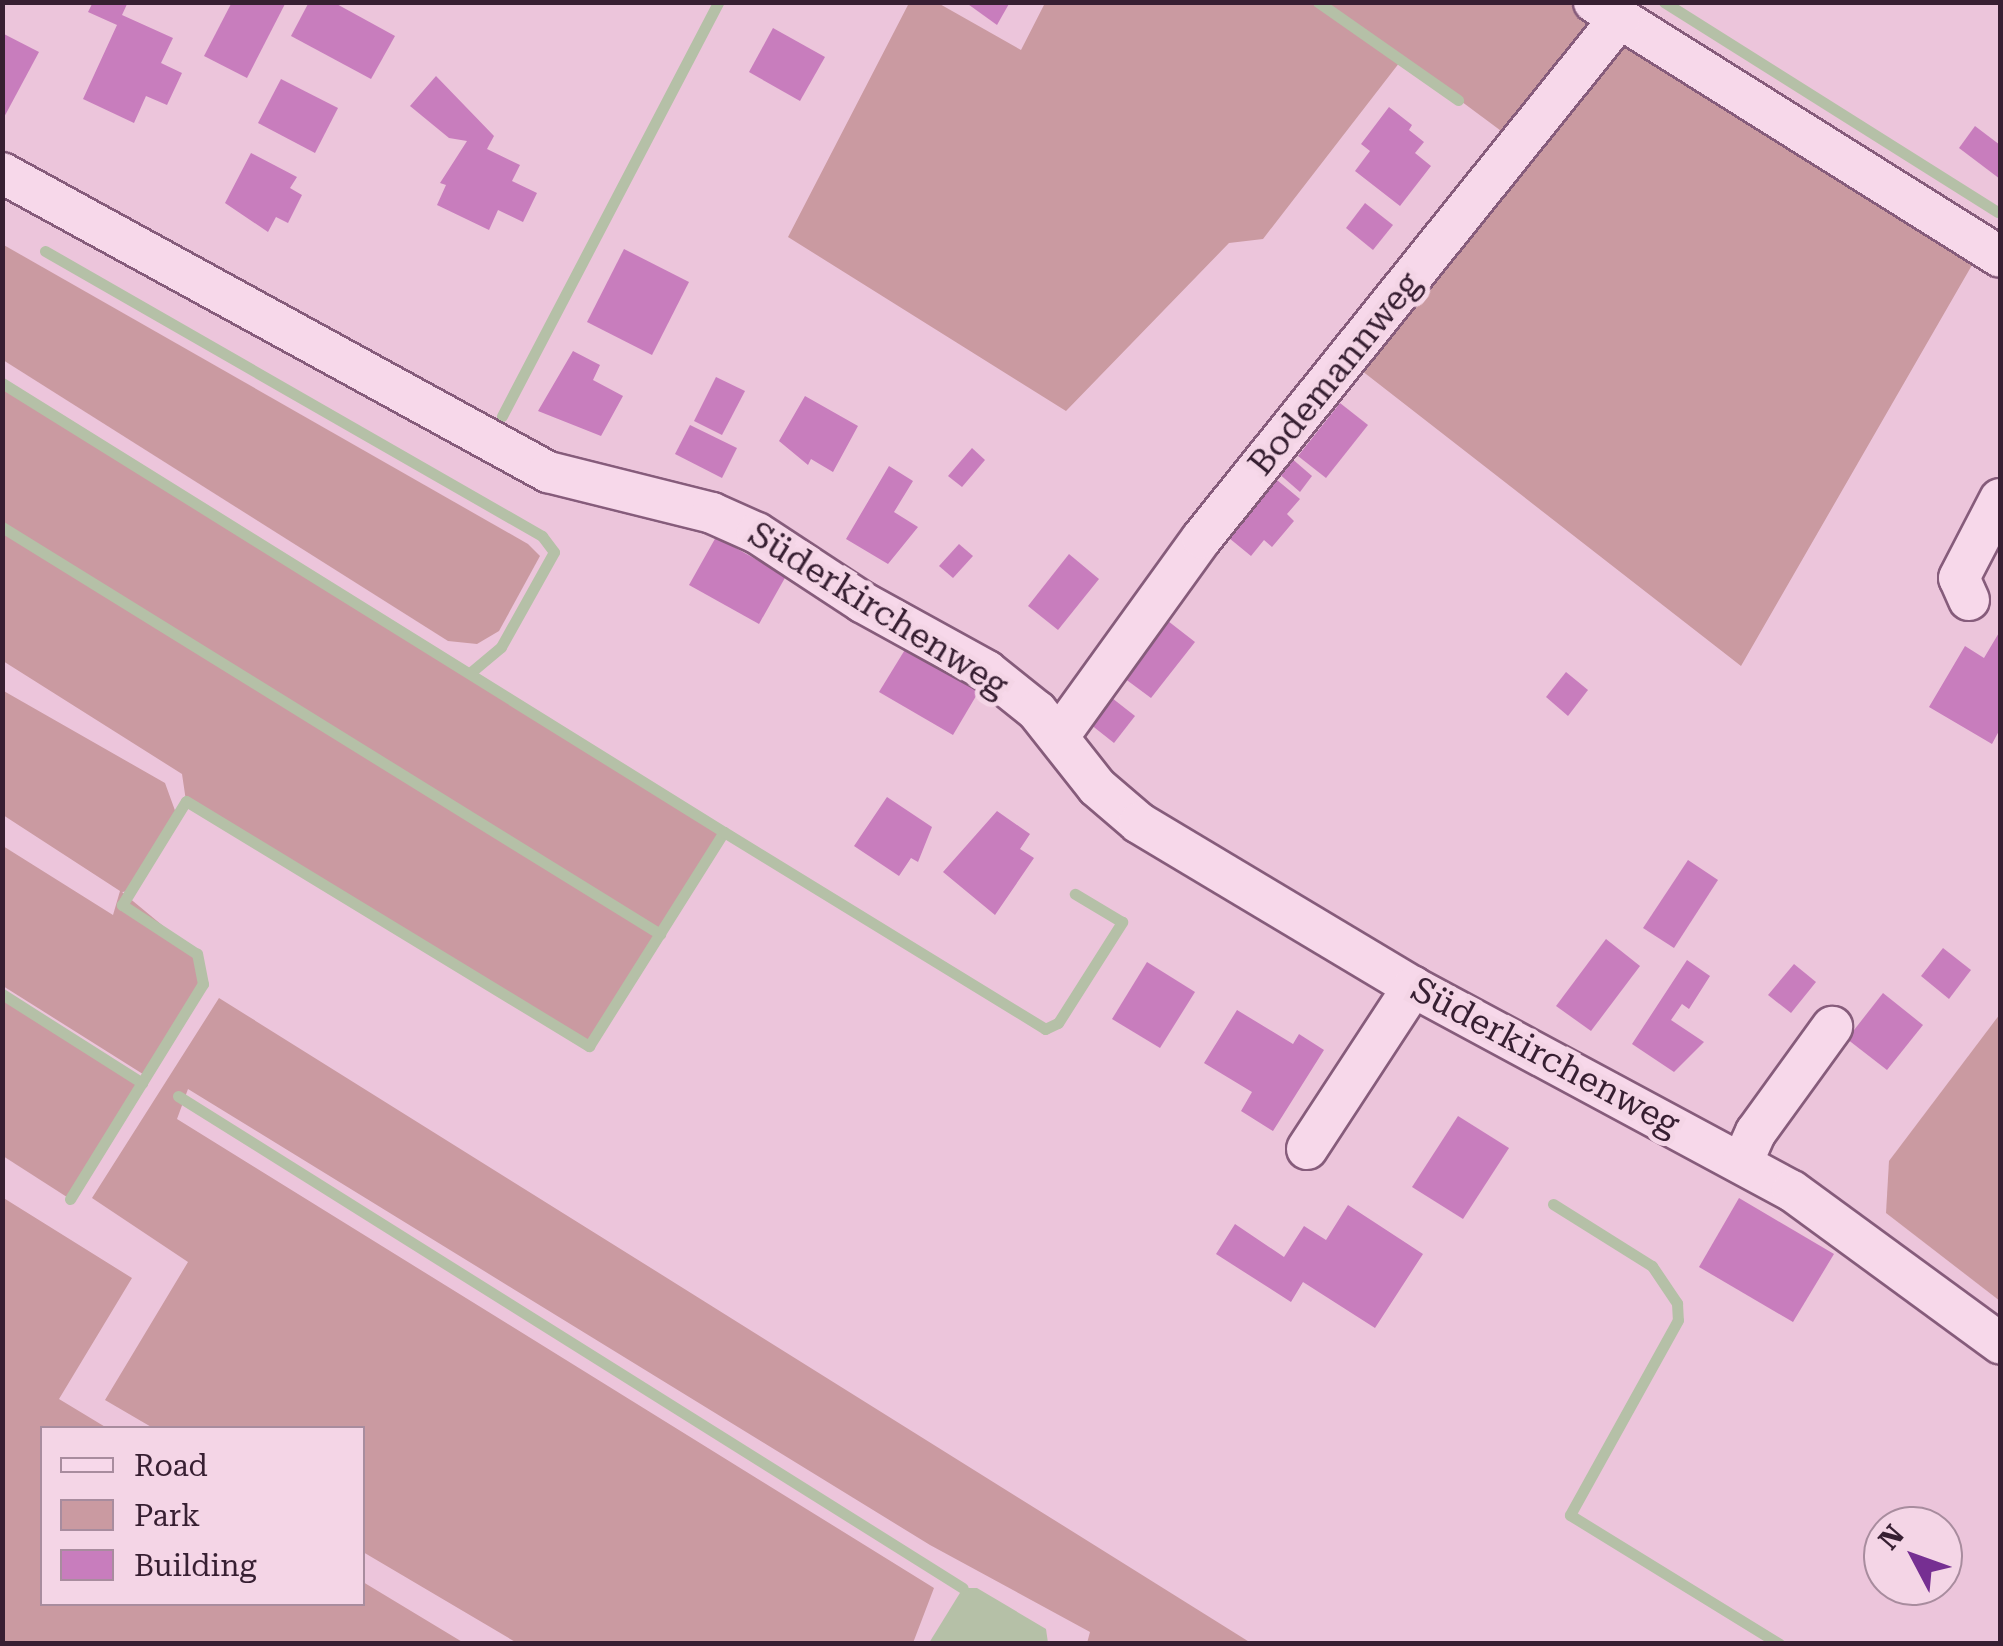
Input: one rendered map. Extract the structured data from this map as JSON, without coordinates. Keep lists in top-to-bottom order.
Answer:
{
  "streets": {
    "street": ["Bodemannweg", "Süderkirchenweg"]
  },
  "crossings": [
    ["Bodemannweg", "Süderkirchenweg"]
  ],
  "legend": ["Road", "Park", "Building"],
  "north": "top left"
}
